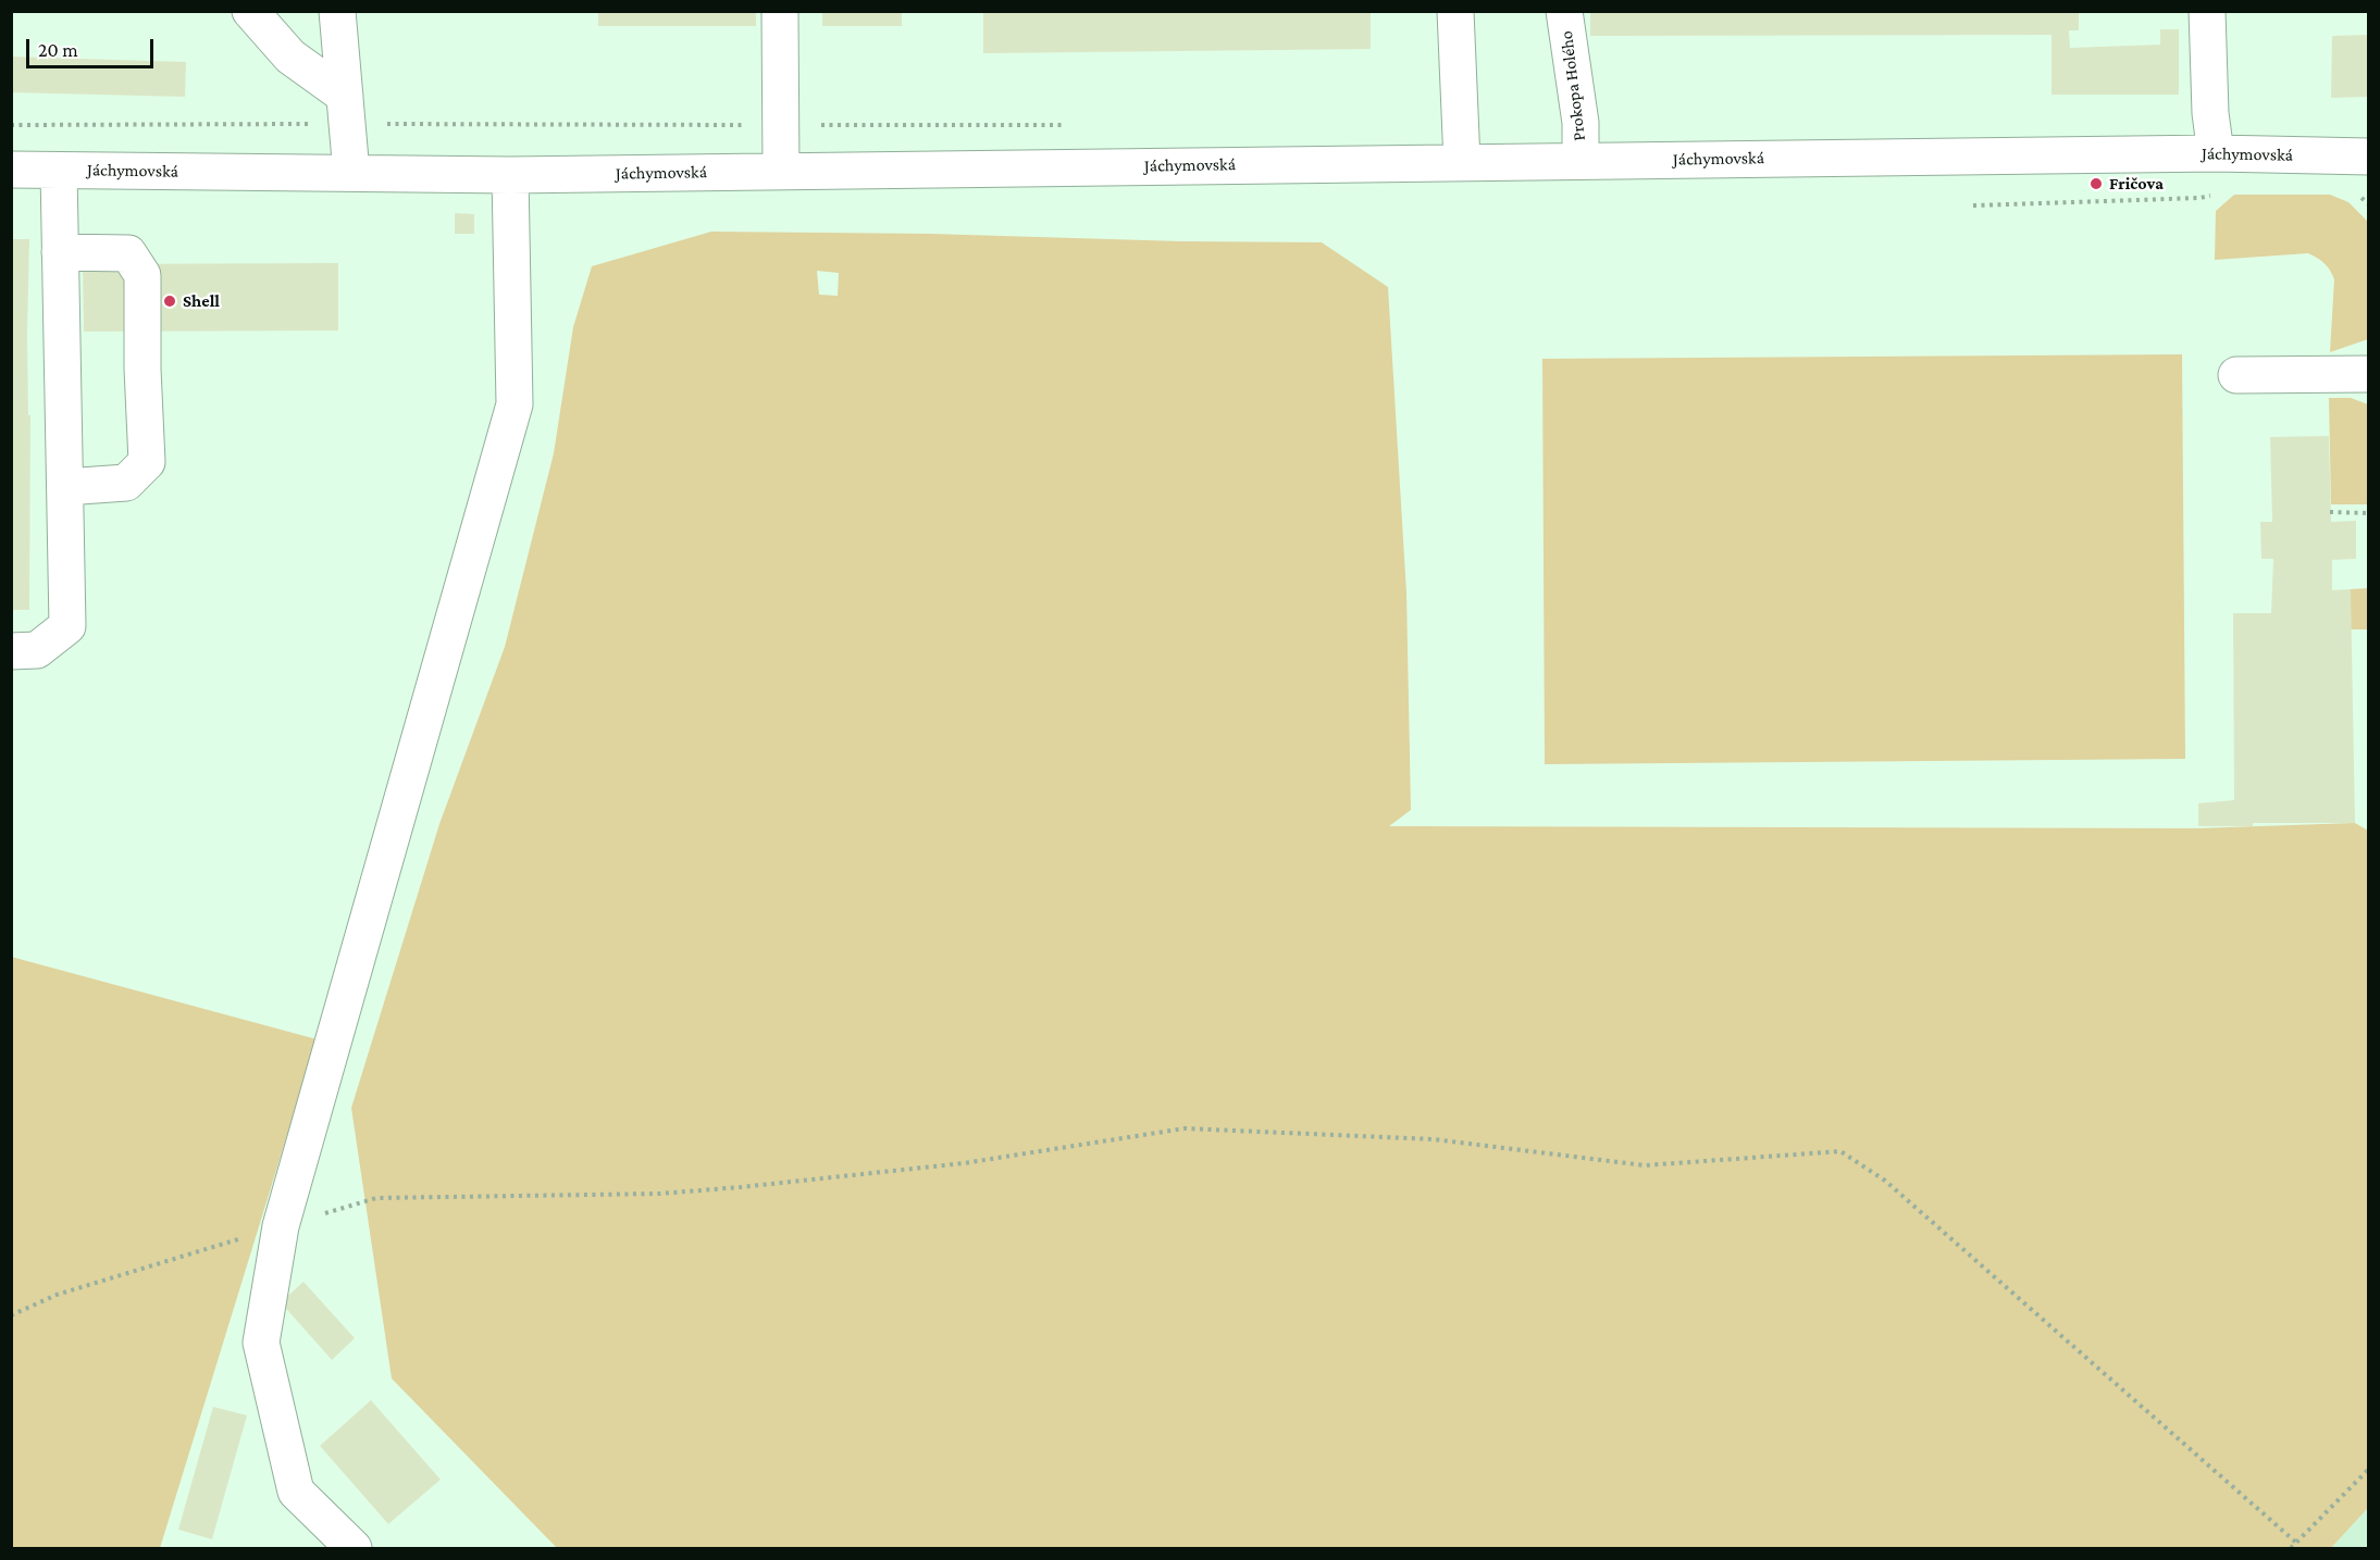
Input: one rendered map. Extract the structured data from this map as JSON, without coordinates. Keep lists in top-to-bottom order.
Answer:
{
  "streets": {
    "street": ["Prokopa Holého", "Jáchymovská"]
  },
  "crossings": [
    ["Prokopa Holého", "Jáchymovská"]
  ],
  "places": ["Fričova", "Shell"],
  "scale_bar": "20 m"
}
